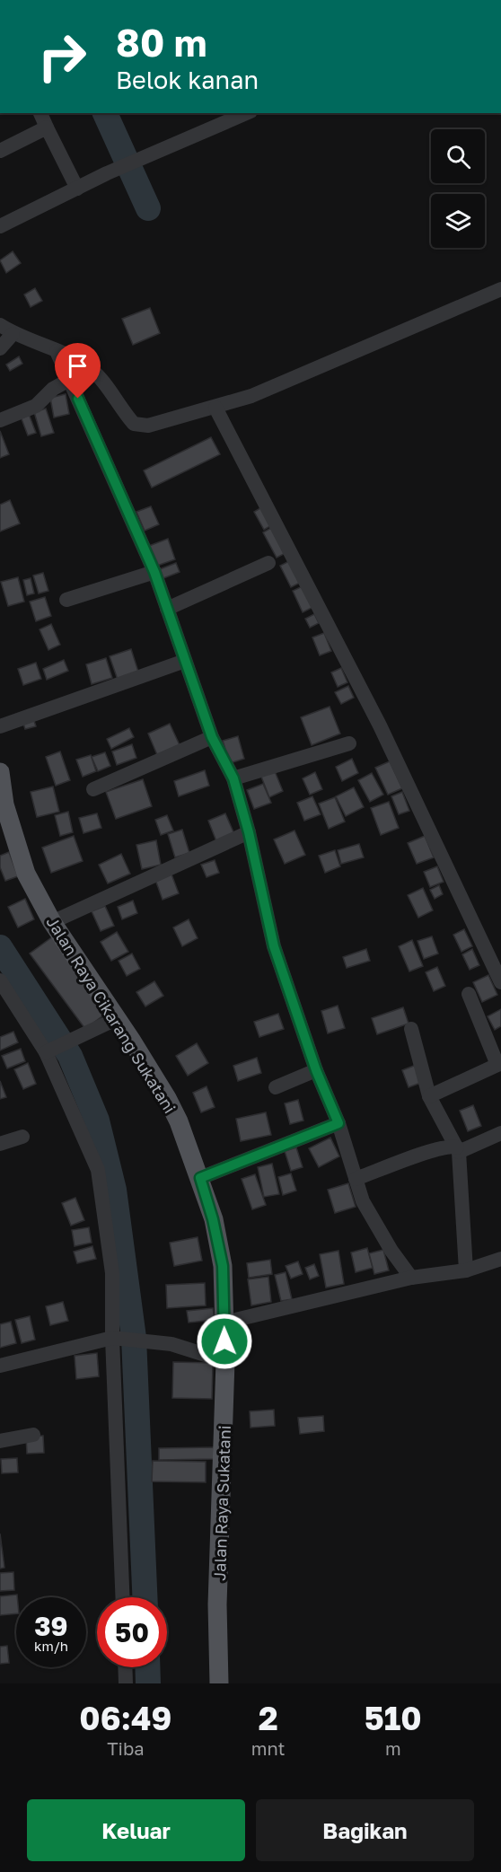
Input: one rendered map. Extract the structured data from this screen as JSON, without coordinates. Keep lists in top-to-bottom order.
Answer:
{
  "streets": {
    "main road": ["Jalan Raya Cikarang Sukatani", "Jalan Raya Sukatani"]
  },
  "crossings": [
    ["Jalan Raya Cikarang Sukatani", "Jalan Raya Sukatani"]
  ],
  "page": {
    "turn": ["80 m", "Belok kanan"],
    "speed": "39 km/h",
    "limit": "50",
    "eta": [
      "06:49",
      "Tiba",
      "2",
      "mnt",
      "510",
      "m"
    ],
    "buttons": ["Keluar", "Bagikan"]
  }
}
